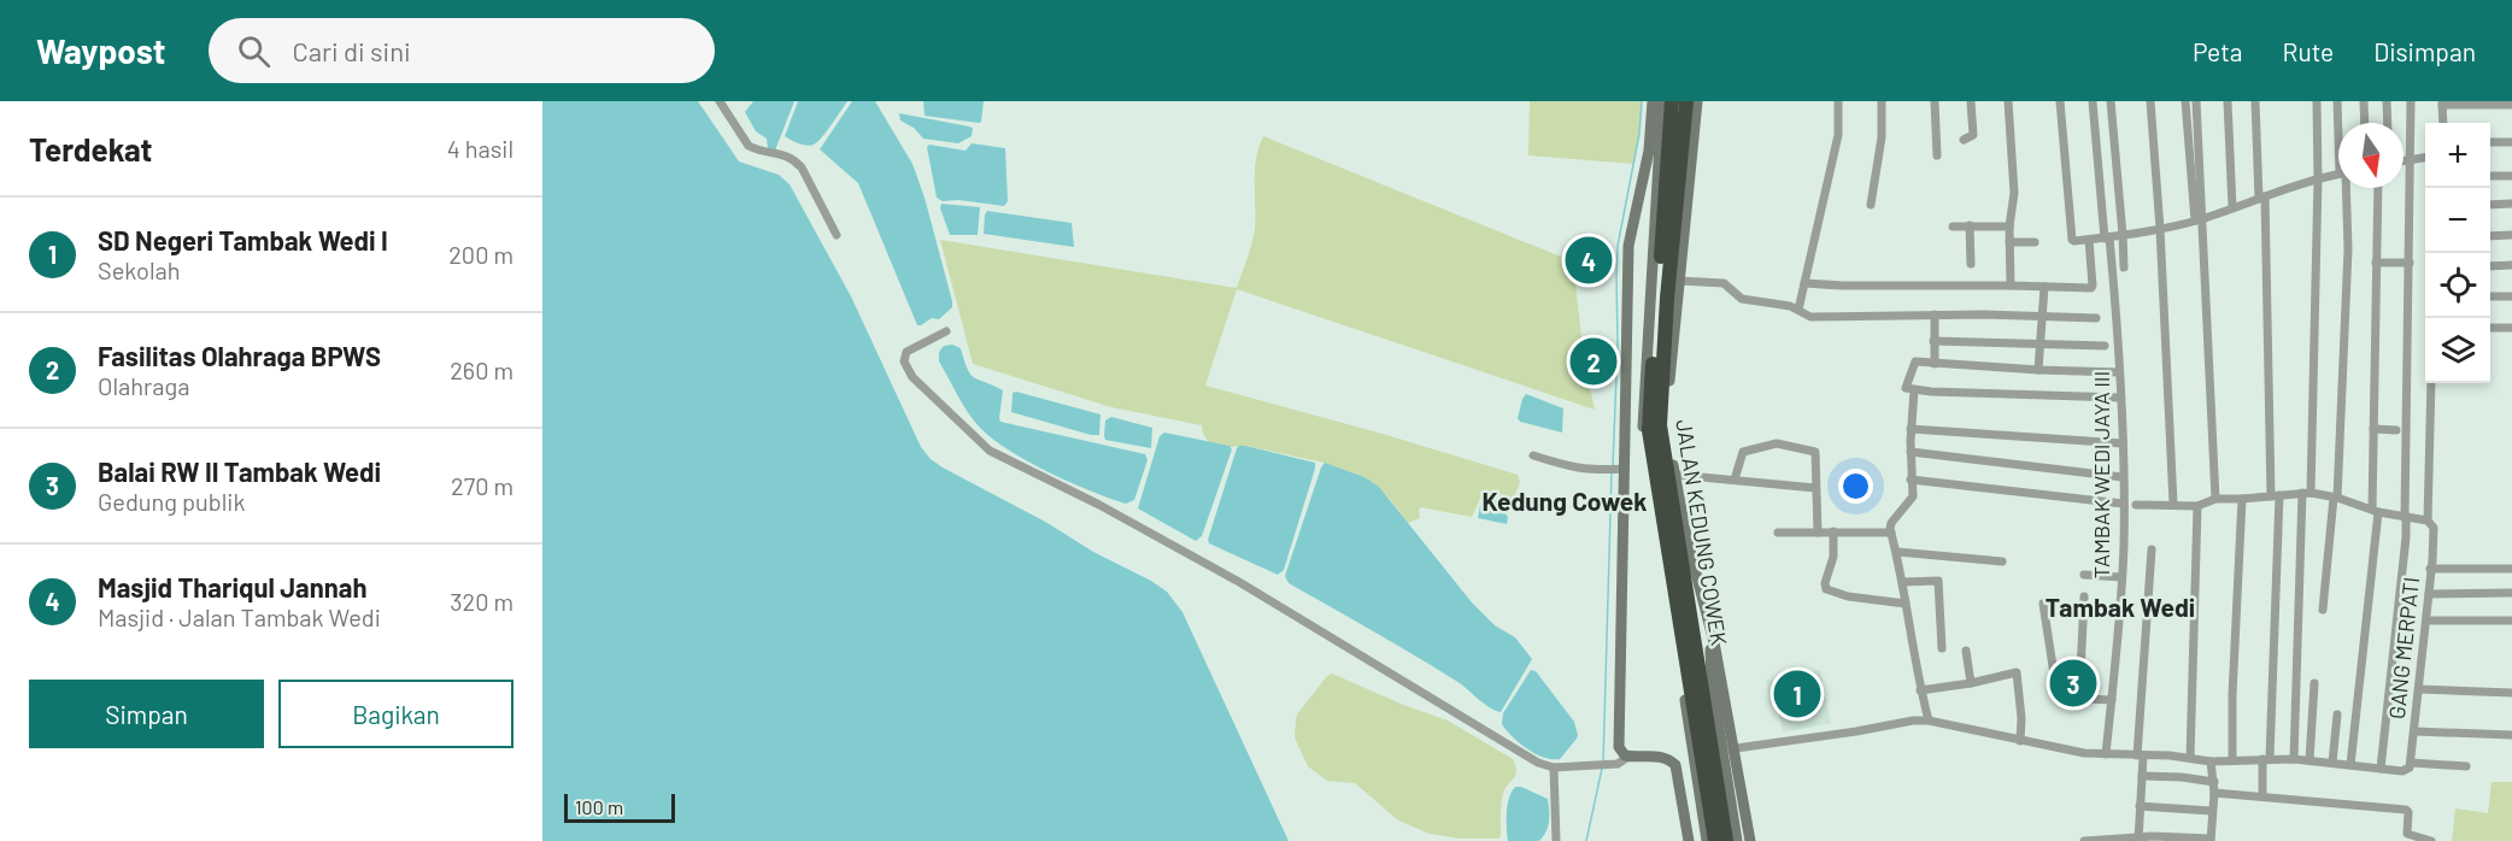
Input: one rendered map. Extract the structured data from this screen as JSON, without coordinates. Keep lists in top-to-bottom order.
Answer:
{
  "streets": {
    "highway": ["JALAN KEDUNG COWEK"],
    "street": ["TAMBAK WEDI JAYA III", "GANG MERPATI"]
  },
  "districts": ["Kedung Cowek", "Tambak Wedi"],
  "scale_bar": "100 m",
  "north": "bottom",
  "page": {
    "header": "Waypost",
    "search": "Cari di sini",
    "nav": ["Peta", "Rute", "Disimpan"],
    "heading": ["Terdekat", "4 hasil"],
    "map_buttons": ["+", "−"],
    "list": [
      {
        "mark": "1",
        "name": "SD Negeri Tambak Wedi I",
        "note": "Sekolah",
        "value": "200 m"
      },
      {
        "mark": "2",
        "name": "Fasilitas Olahraga BPWS",
        "note": "Olahraga",
        "value": "260 m"
      },
      {
        "mark": "3",
        "name": "Balai RW II Tambak Wedi",
        "note": "Gedung publik",
        "value": "270 m"
      },
      {
        "mark": "4",
        "name": "Masjid Thariqul Jannah",
        "note": "Masjid · Jalan Tambak Wedi",
        "value": "320 m"
      }
    ],
    "pins": [
      "4",
      "2",
      "3",
      "1"
    ],
    "buttons": ["Simpan", "Bagikan"],
    "scale": "100 m"
  }
}
